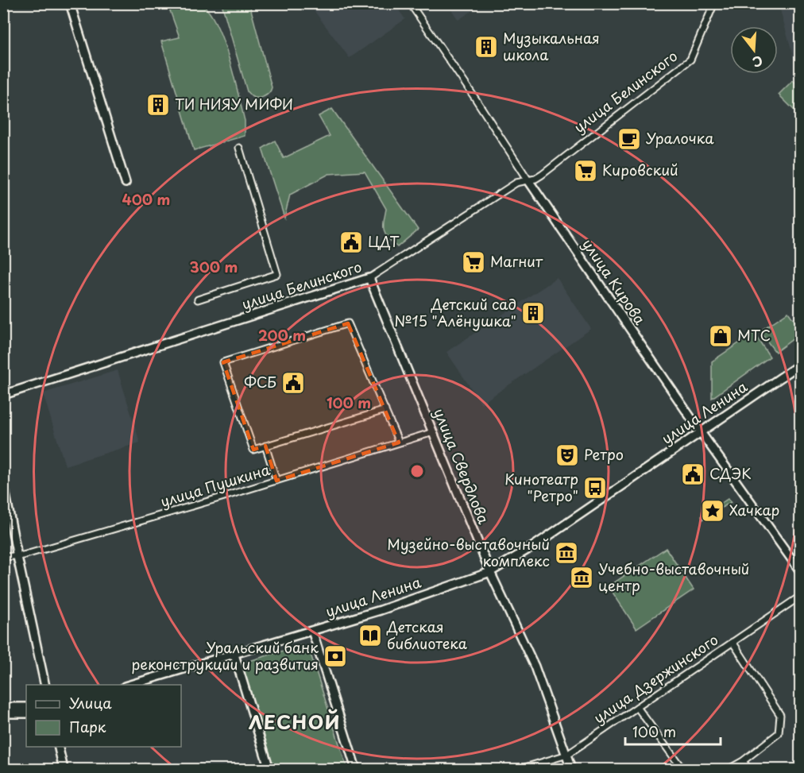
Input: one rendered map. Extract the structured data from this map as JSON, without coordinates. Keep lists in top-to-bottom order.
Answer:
{
  "streets": {
    "street": [
      "улица Белинского",
      "улица Кирова",
      "улица Ленина",
      "улица Свердлова",
      "улица Пушкина",
      "улица Дзержинского"
    ]
  },
  "crossings": [
    ["улица Белинского", "улица Кирова"],
    ["улица Белинского", "улица Свердлова"],
    ["улица Кирова", "улица Ленина"],
    ["улица Ленина", "улица Свердлова"],
    ["улица Свердлова", "улица Пушкина"],
    ["улица Свердлова", "улица Дзержинского"]
  ],
  "districts": ["ЛЕСНОЙ"],
  "places": {
    "building": ["Музыкальная школа", "ТИ НИЯУ МИФИ", "Детский сад №15 \"Алёнушка\""],
    "cafe": ["Уралочка"],
    "supermarket": ["Кировский", "Магнит"],
    "public building": ["ЦДТ", "ФСБ", "СДЭК"],
    "shop": ["МТС"],
    "theatre": ["Ретро"],
    "bus stop": ["Кинотеатр \"Ретро\""],
    "place": ["Хачкар"],
    "museum": ["Музейно-выставочный комплекс", "Учебно-выставочный центр"],
    "library": ["Детская библиотека"],
    "bank": ["Уральский банк реконструкции и развития"]
  },
  "legend": ["Улица", "Парк"],
  "scale_bar": "100 m",
  "north": "bottom",
  "rings": [
    "400 m",
    "300 m",
    "200 m",
    "100 m"
  ]
}
